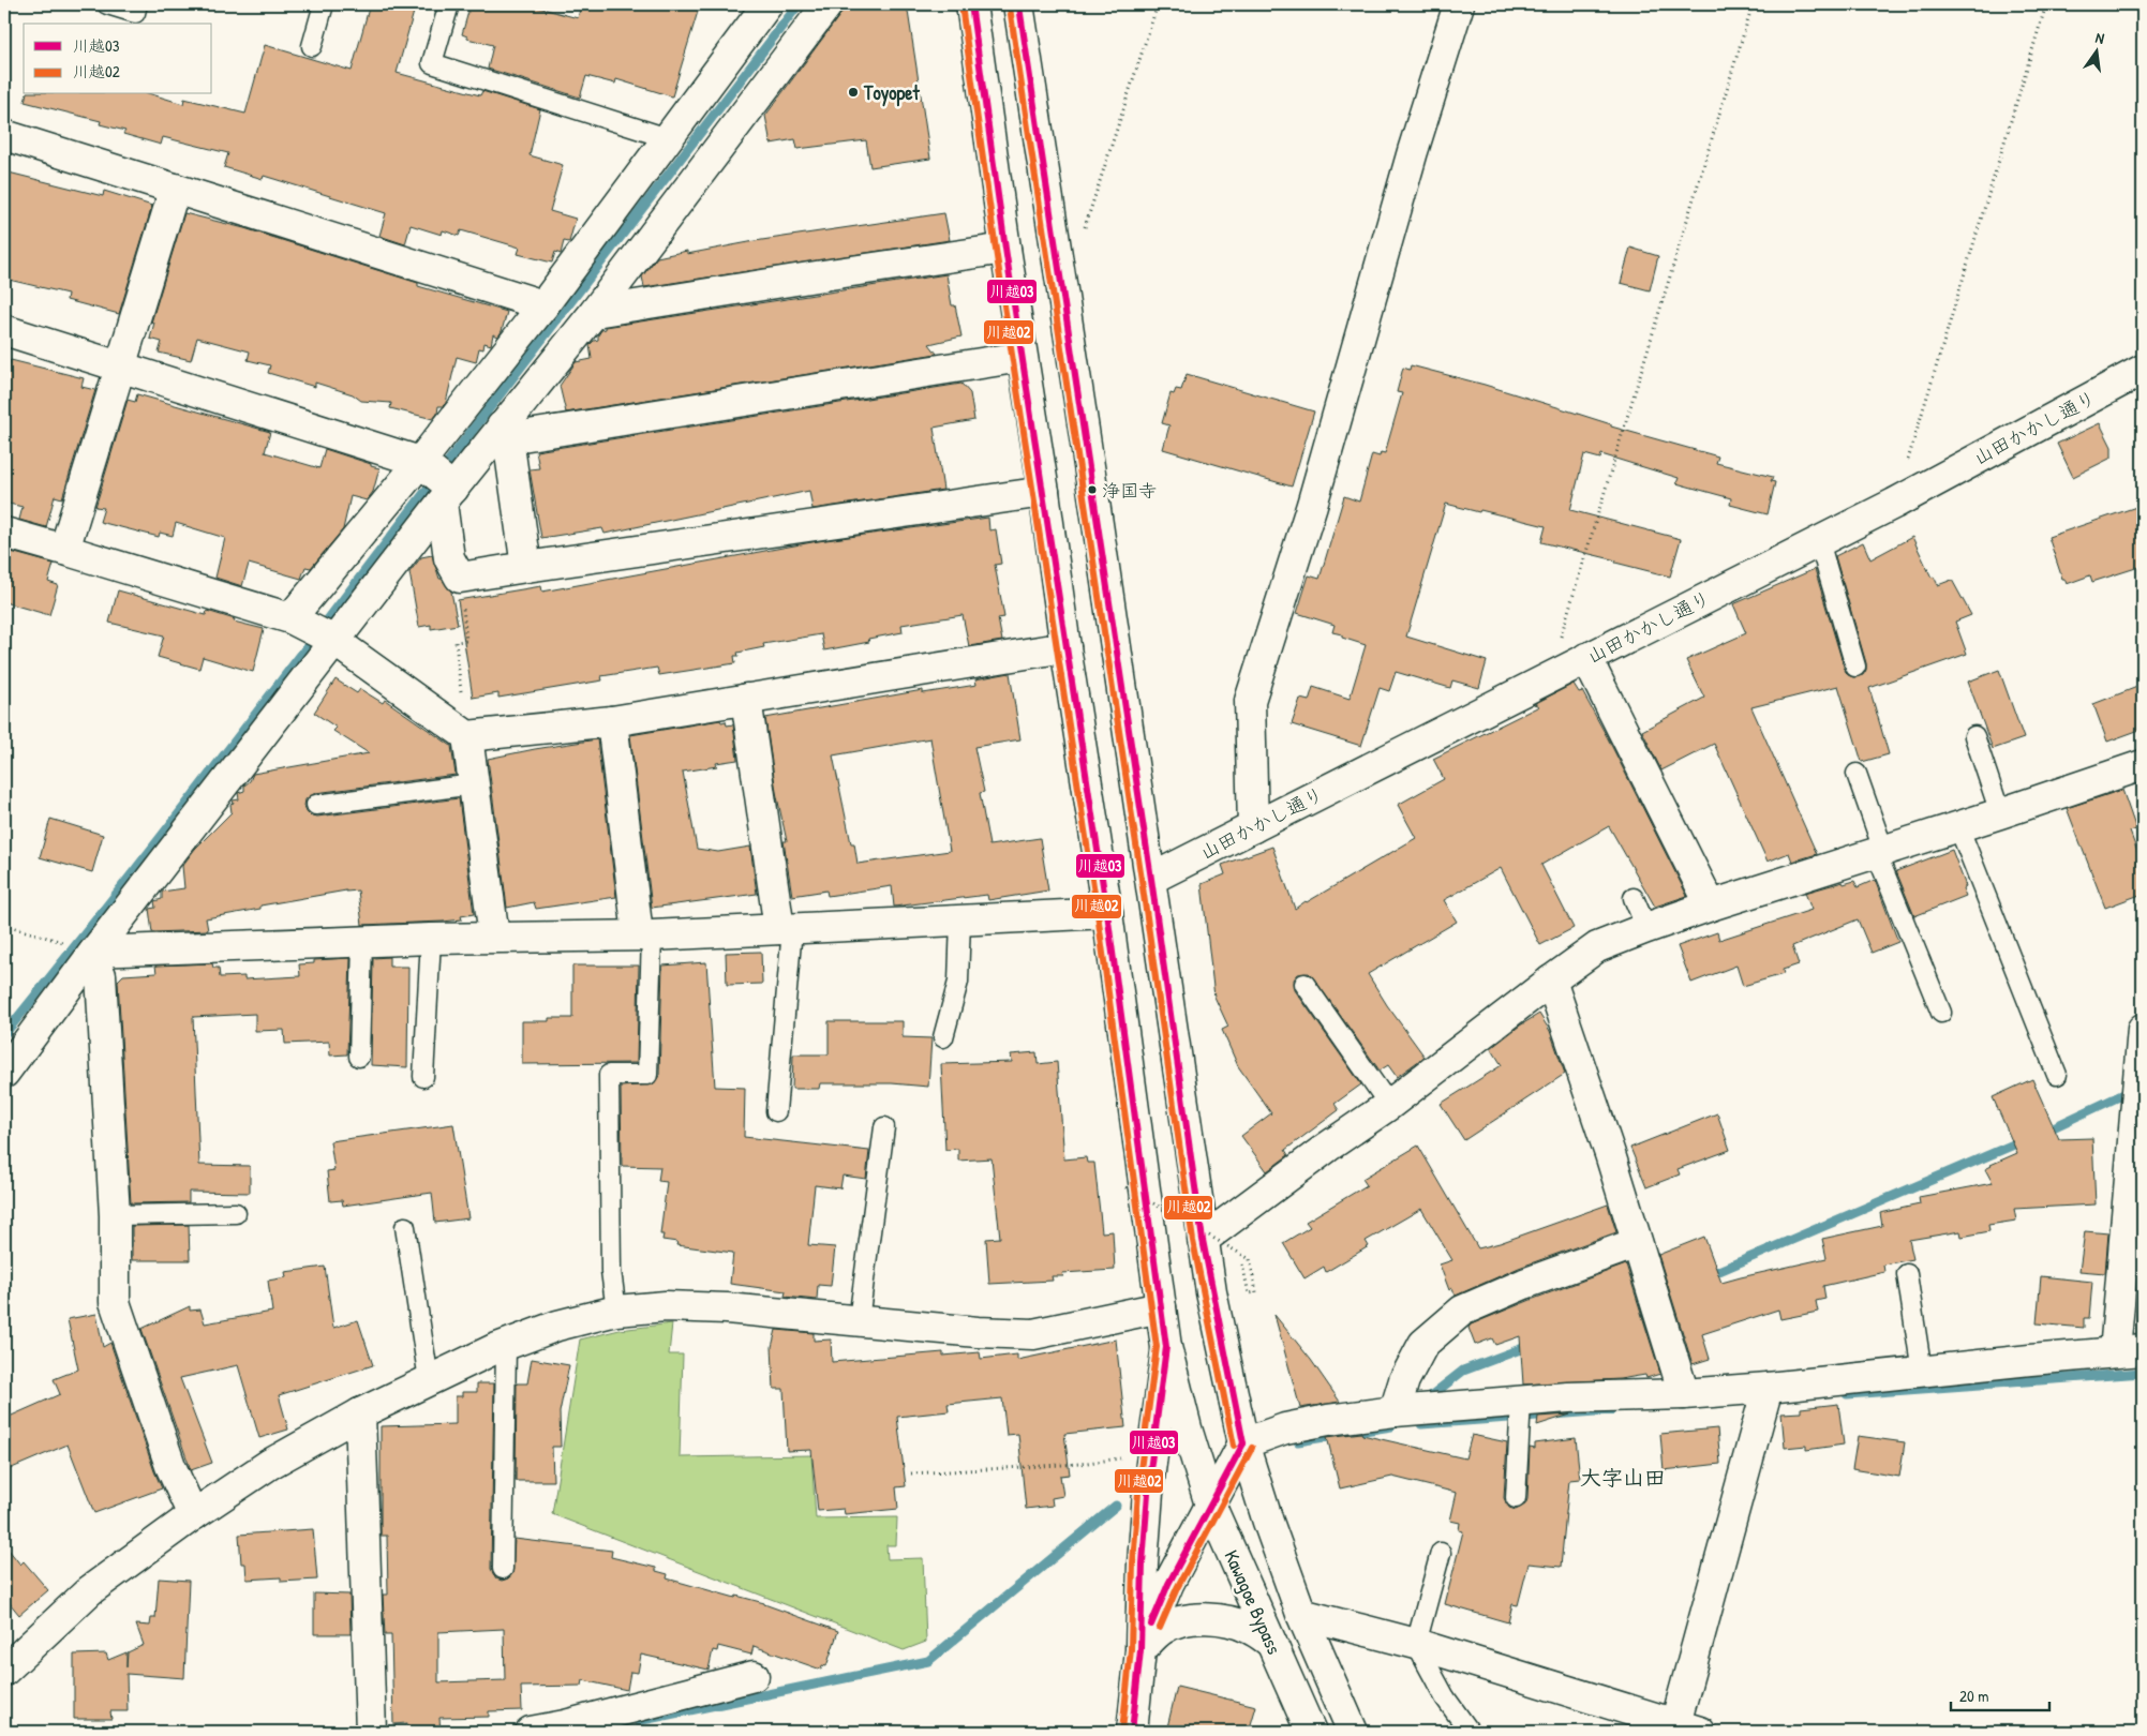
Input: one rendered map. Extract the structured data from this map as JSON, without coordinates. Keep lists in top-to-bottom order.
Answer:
{
  "streets": {
    "main road": ["山田かかし通り", "Kawagoe Bypass"]
  },
  "crossings": [
    ["山田かかし通り", "Kawagoe Bypass"]
  ],
  "districts": ["大字山田"],
  "places": ["Toyopet", "浄国寺"],
  "lines": ["transit line 川越03", "transit line 川越02"],
  "legend": ["川越03", "川越02"],
  "scale_bar": "20 m",
  "north": "top"
}
